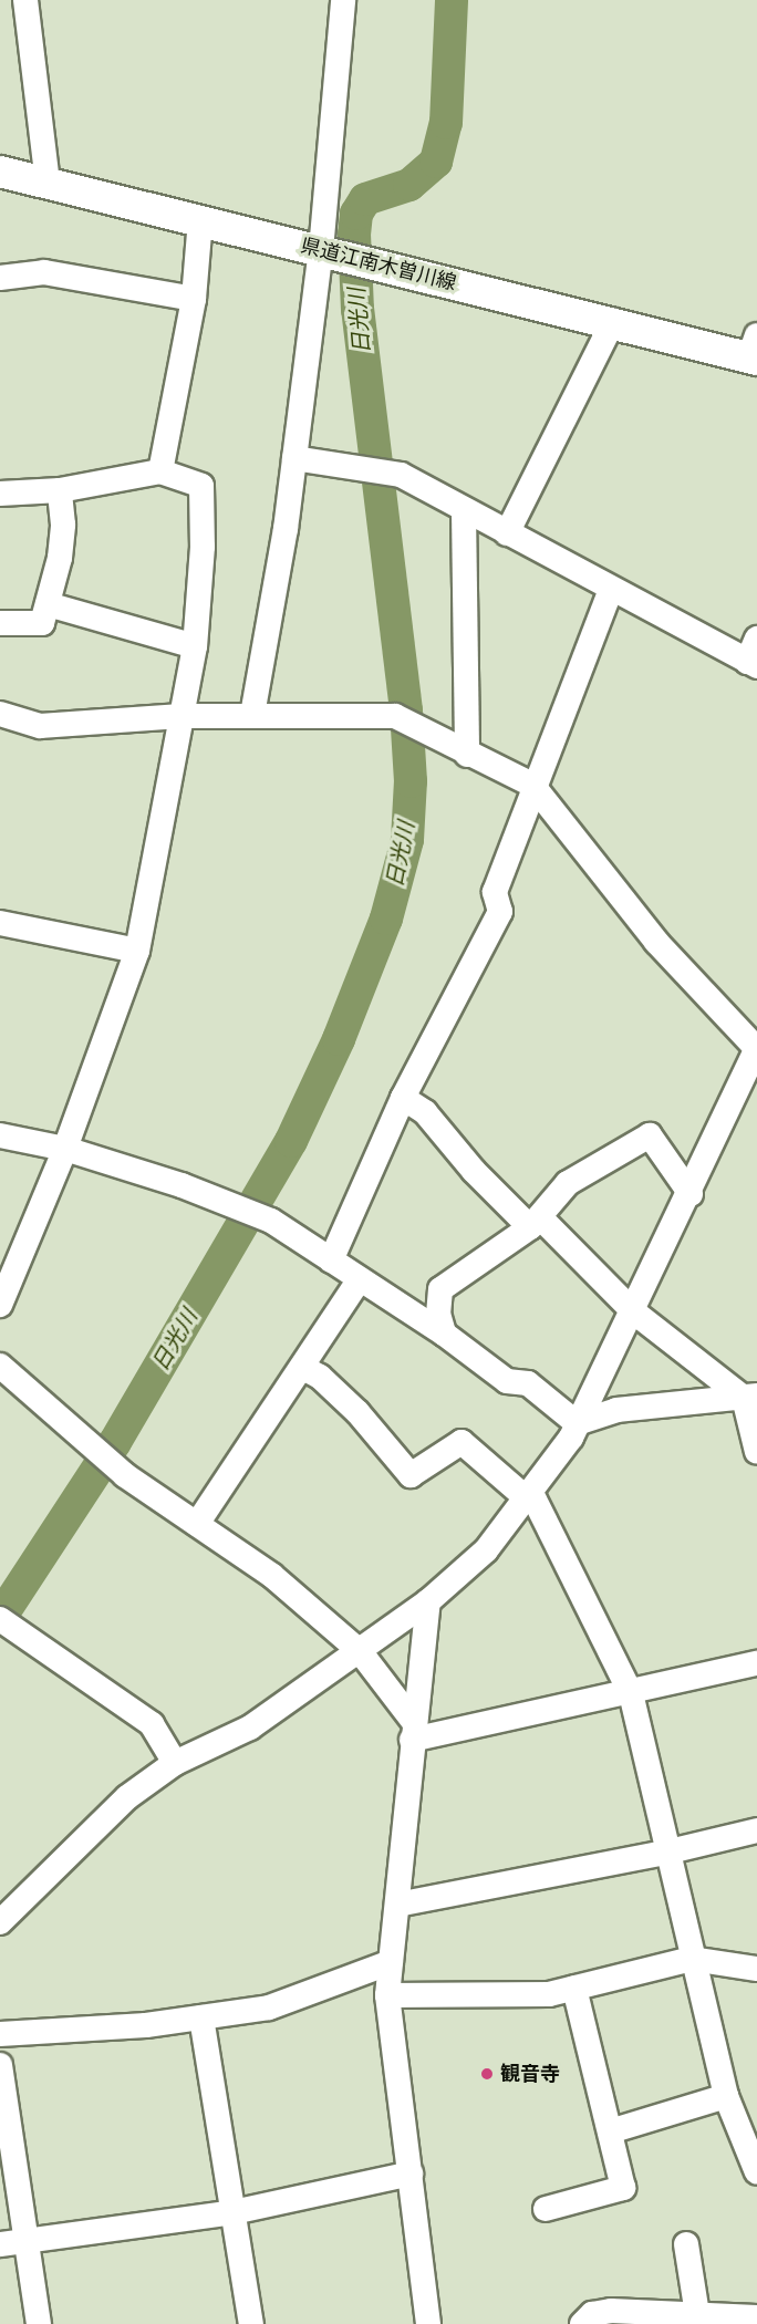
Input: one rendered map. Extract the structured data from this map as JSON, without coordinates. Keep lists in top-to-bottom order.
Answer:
{
  "streets": {
    "main road": ["県道江南木曽川線"]
  },
  "water": ["日光川"],
  "places": ["観音寺"]
}
